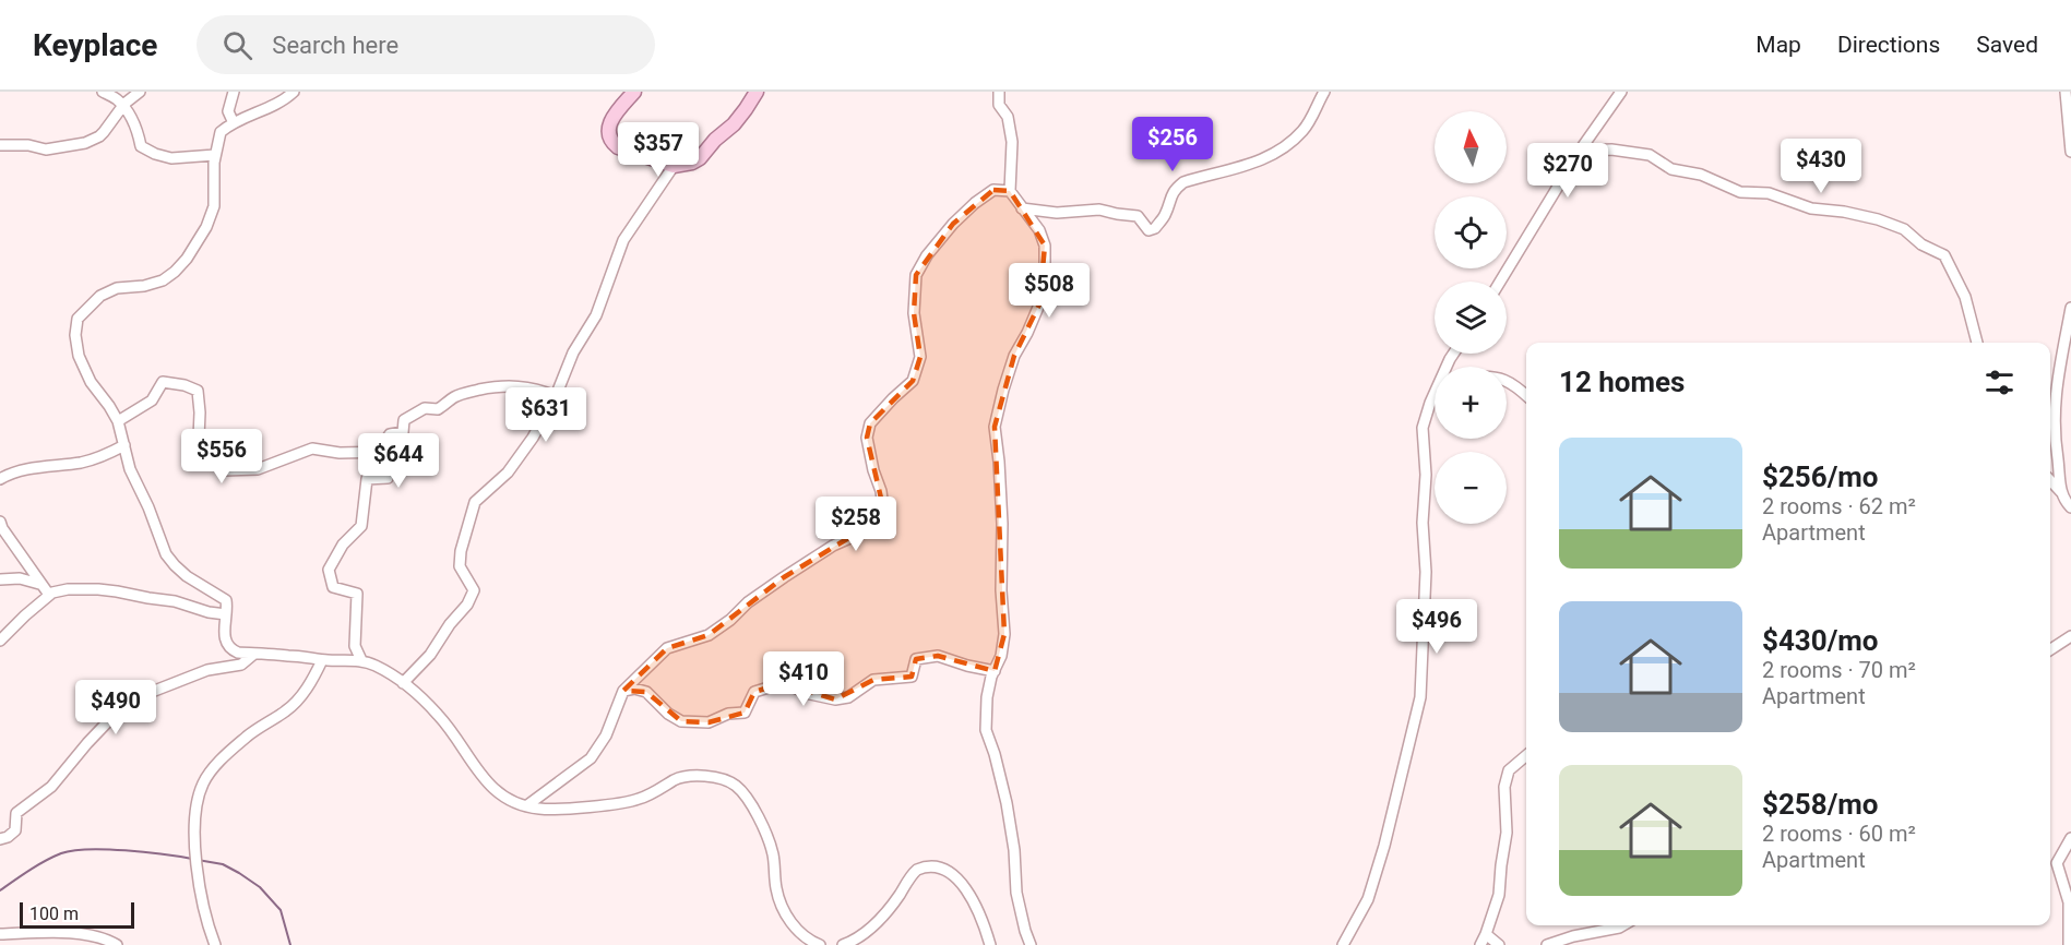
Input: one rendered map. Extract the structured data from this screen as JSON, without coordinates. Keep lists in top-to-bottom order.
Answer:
{
  "scale_bar": "100 m",
  "north": "top",
  "page": {
    "header": "Keyplace",
    "search": "Search here",
    "nav": ["Map", "Directions", "Saved"],
    "map_buttons": ["+", "−"],
    "price": [
      "$256",
      "$357",
      "$430",
      "$270",
      "$508",
      "$631",
      "$556",
      "$644",
      "$258",
      "$496",
      "$410",
      "$490"
    ],
    "heading": "12 homes",
    "list": [
      {
        "name": "$256/mo",
        "note": "2 rooms · 62 m² · Apartment"
      },
      {
        "name": "$430/mo",
        "note": "2 rooms · 70 m² · Apartment"
      },
      {
        "name": "$258/mo",
        "note": "2 rooms · 60 m² · Apartment"
      }
    ],
    "scale": "100 m"
  }
}
